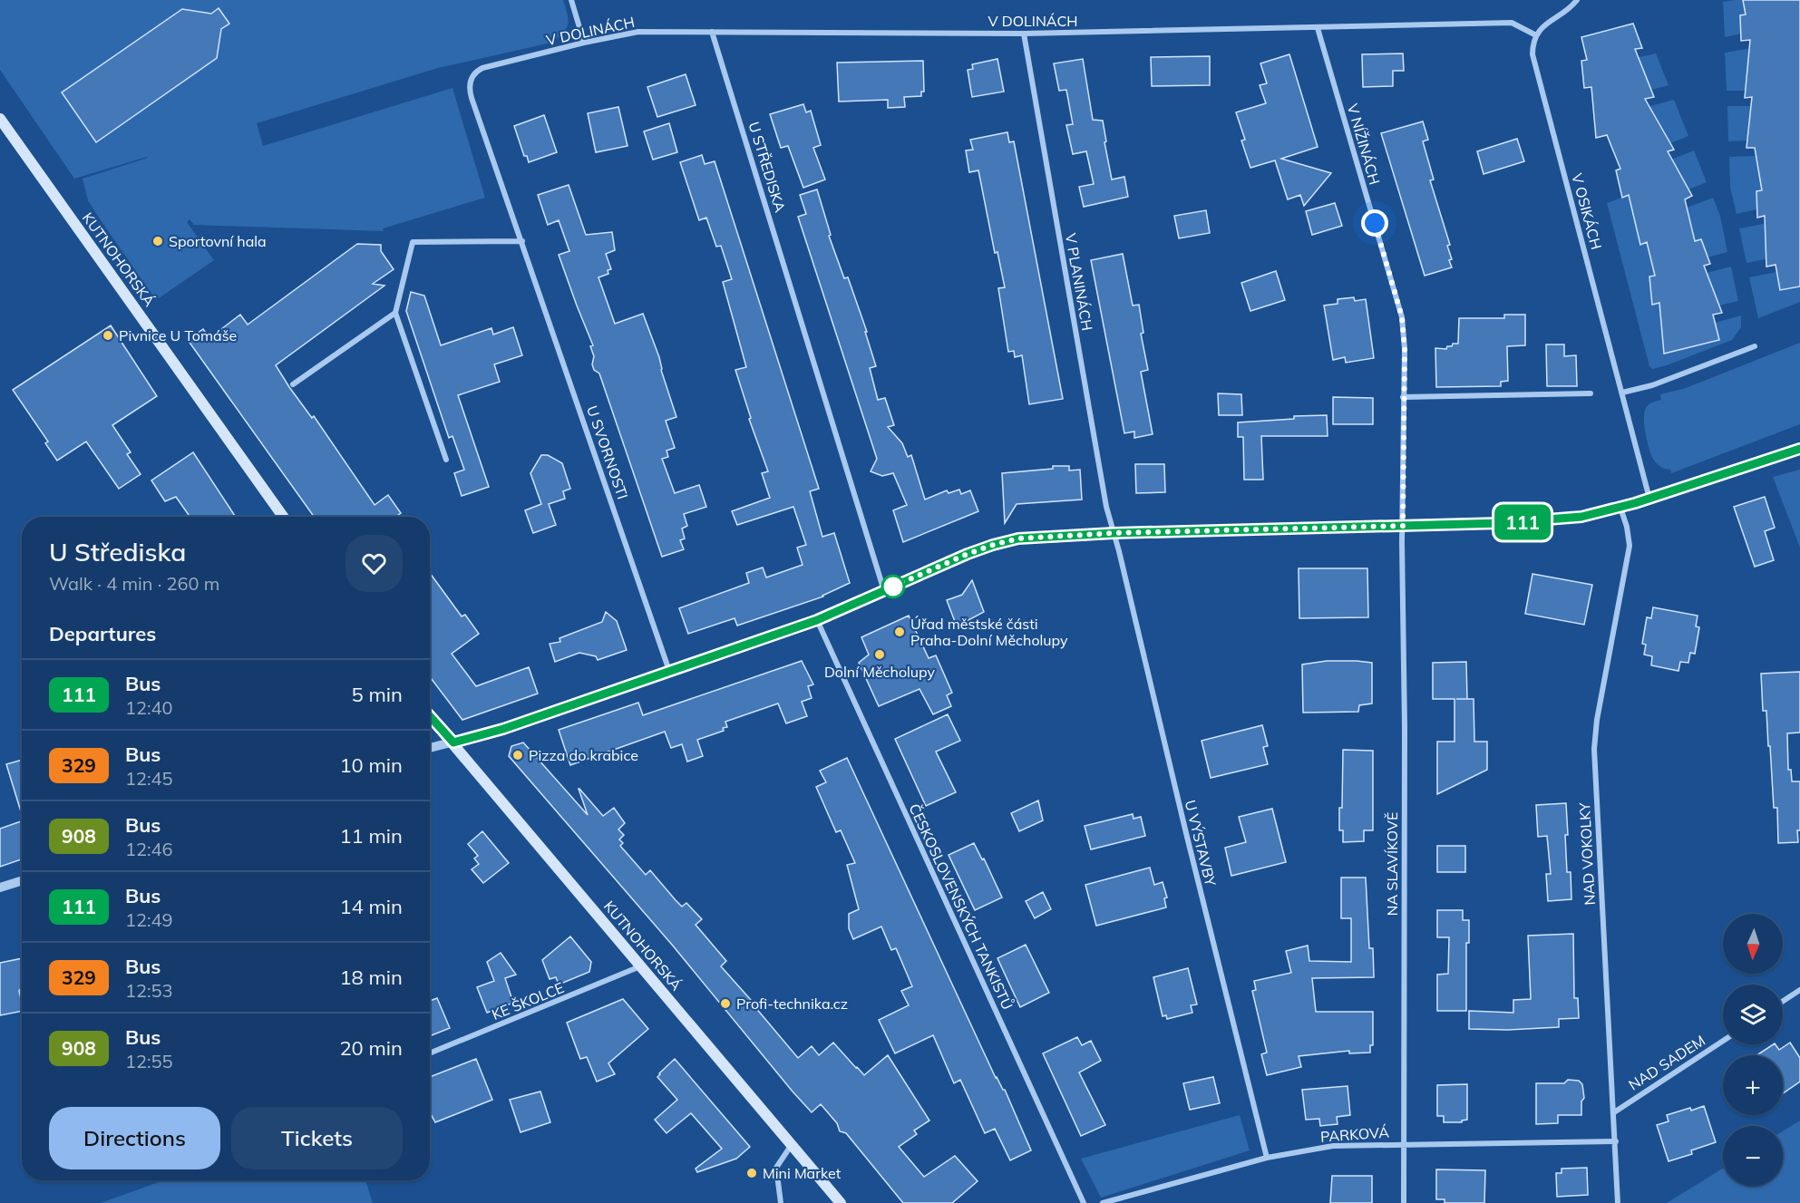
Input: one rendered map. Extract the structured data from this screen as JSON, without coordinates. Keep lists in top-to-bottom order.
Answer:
{
  "streets": {
    "main road": ["KUTNOHORSKÁ"],
    "street": [
      "V DOLINÁCH",
      "V NÍŽINÁCH",
      "U STŘEDISKA",
      "V OSIKÁCH",
      "V PLANINÁCH",
      "U SVORNOSTI",
      "U VÝSTAVBY",
      "NAD VOKOLKY",
      "NA SLAVÍKOVĚ",
      "ČESKOSLOVENSKÝCH TANKISTŮ",
      "KE ŠKOLCE",
      "NAD SADEM",
      "PARKOVÁ"
    ]
  },
  "crossings": [
    ["V DOLINÁCH", "V NÍŽINÁCH"],
    ["V DOLINÁCH", "U STŘEDISKA"],
    ["V DOLINÁCH", "V OSIKÁCH"],
    ["V DOLINÁCH", "V PLANINÁCH"],
    ["V DOLINÁCH", "U SVORNOSTI"],
    ["V NÍŽINÁCH", "NA SLAVÍKOVĚ"],
    ["KUTNOHORSKÁ", "KE ŠKOLCE"],
    ["V PLANINÁCH", "U VÝSTAVBY"],
    ["U VÝSTAVBY", "PARKOVÁ"],
    ["NAD VOKOLKY", "NAD SADEM"],
    ["NAD VOKOLKY", "PARKOVÁ"],
    ["NA SLAVÍKOVĚ", "PARKOVÁ"]
  ],
  "places": [
    "Sportovní hala",
    "Pivnice U Tomáše",
    "Úřad městské části Praha-Dolní Měcholupy",
    "Dolní Měcholupy",
    "Pizza do krabice",
    "Profi-technika.cz",
    "Mini Market"
  ],
  "lines": ["bus line 111"],
  "north": "bottom",
  "page": {
    "on_map": "111",
    "heading": [
      ["U Střediska", "Walk · 4 min · 260 m"],
      "Departures"
    ],
    "list": [
      {
        "mark": "111",
        "name": "Bus",
        "note": "12:40",
        "value": "5 min"
      },
      {
        "mark": "329",
        "name": "Bus",
        "note": "12:45",
        "value": "10 min"
      },
      {
        "mark": "908",
        "name": "Bus",
        "note": "12:46",
        "value": "11 min"
      },
      {
        "mark": "111",
        "name": "Bus",
        "note": "12:49",
        "value": "14 min"
      },
      {
        "mark": "329",
        "name": "Bus",
        "note": "12:53",
        "value": "18 min"
      },
      {
        "mark": "908",
        "name": "Bus",
        "note": "12:55",
        "value": "20 min"
      }
    ],
    "map_buttons": ["+", "−"],
    "buttons": ["Directions", "Tickets"]
  }
}
